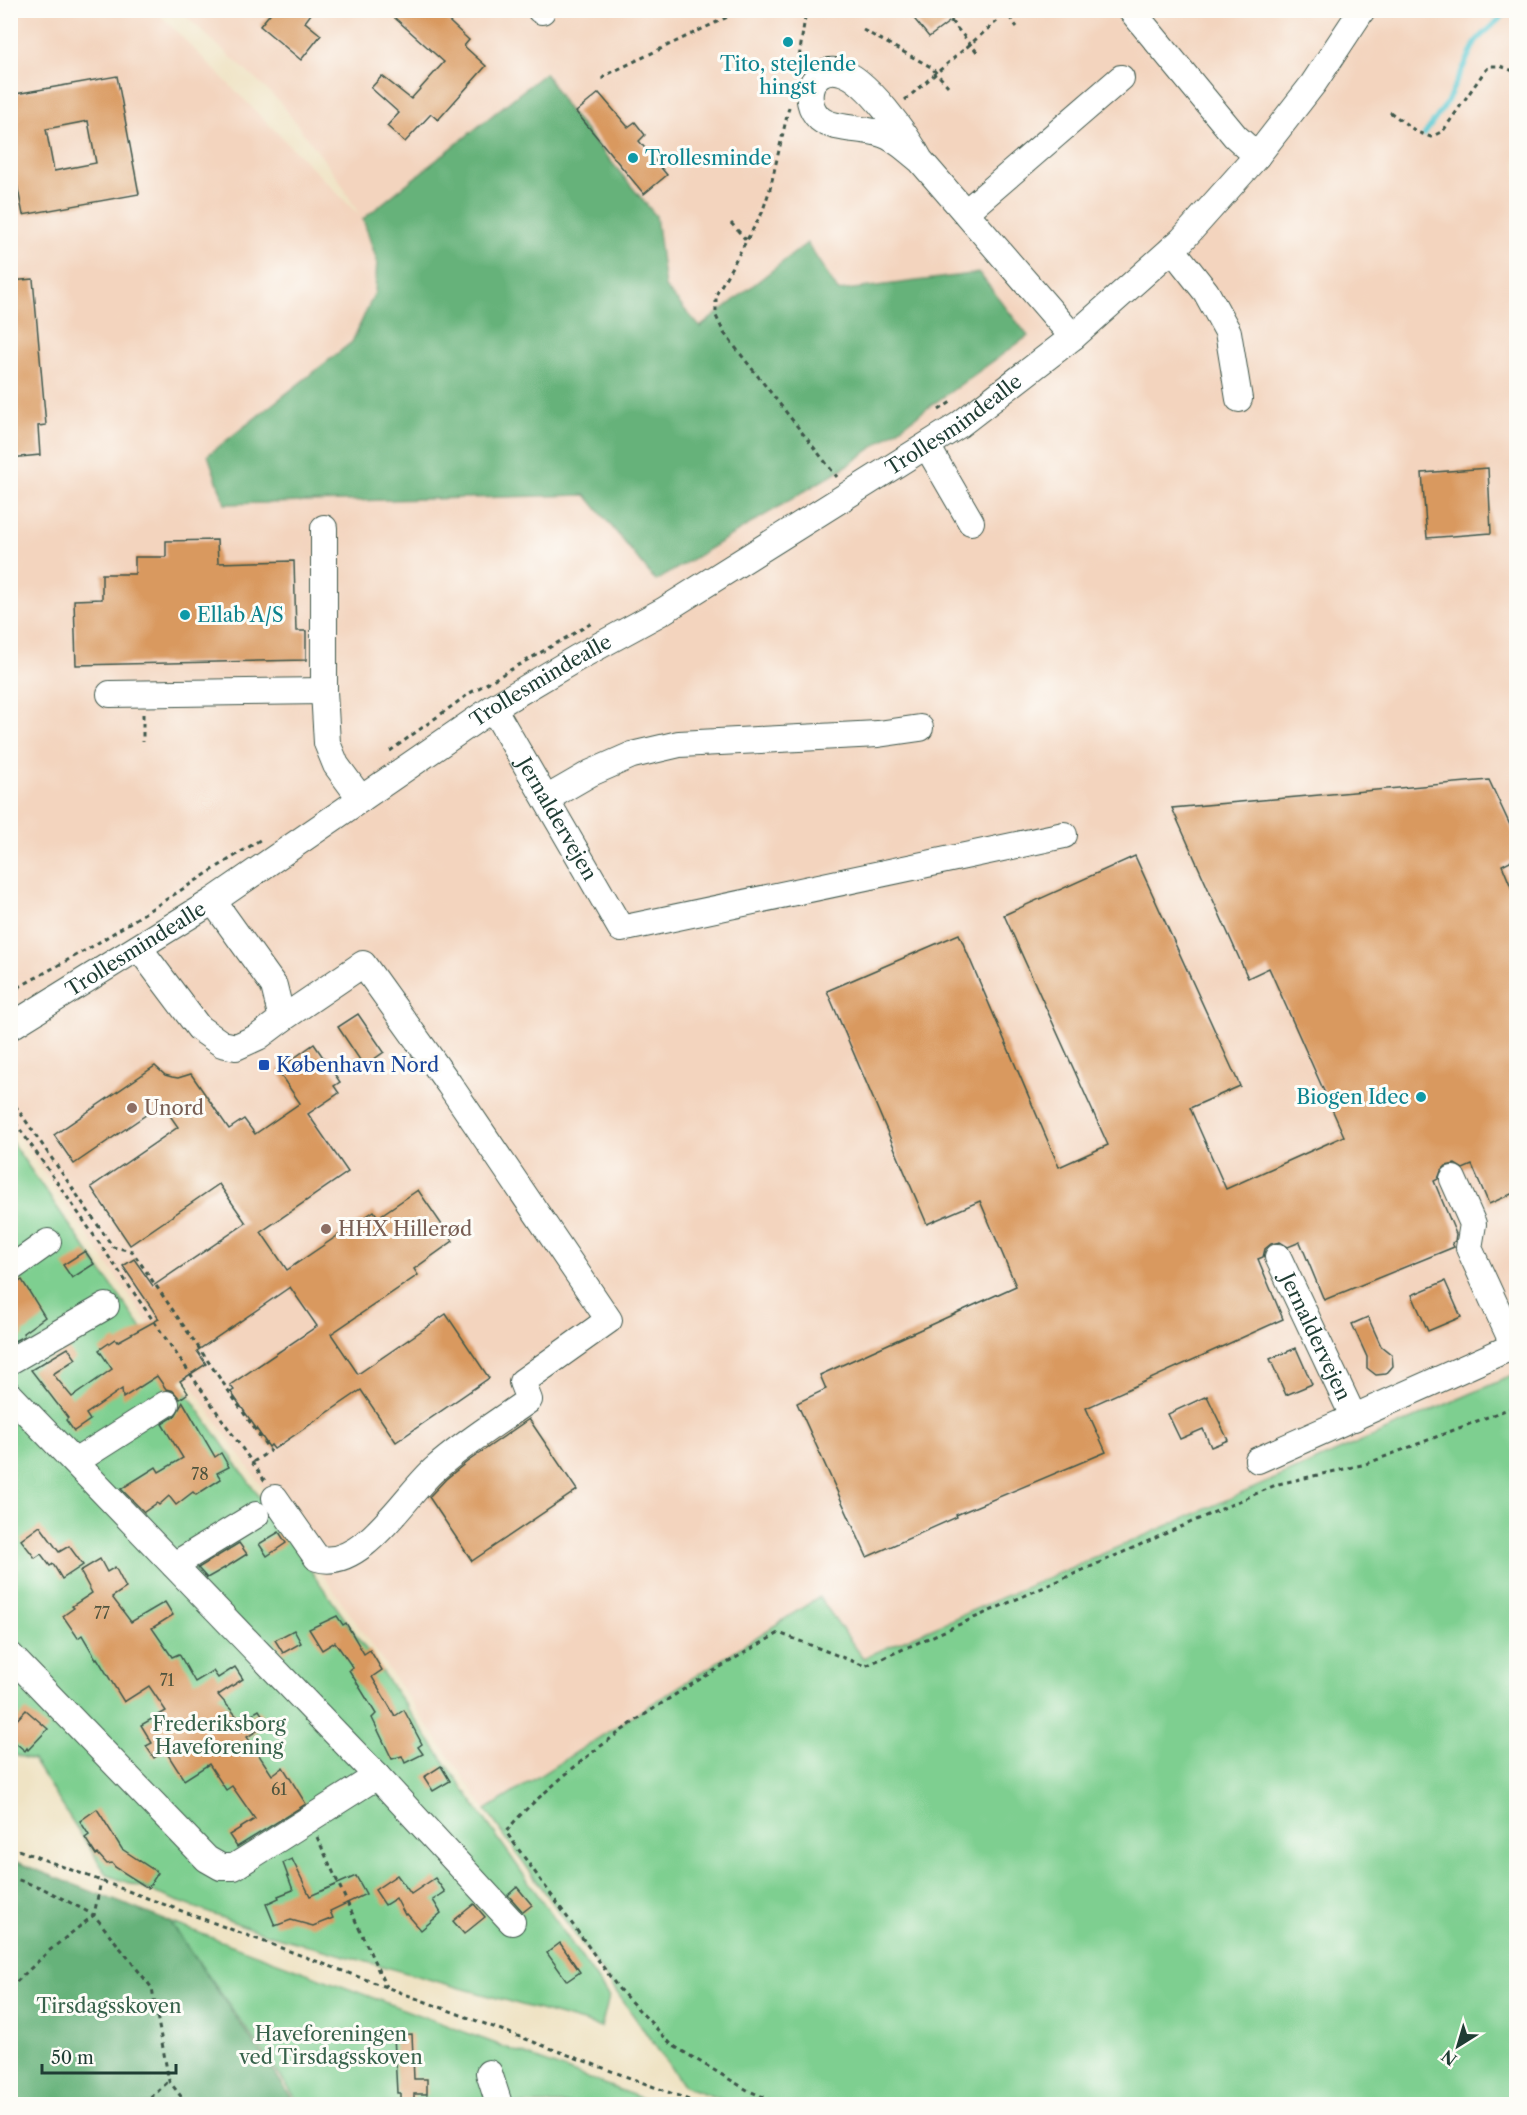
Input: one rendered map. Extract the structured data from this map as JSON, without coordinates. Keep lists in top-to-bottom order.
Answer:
{
  "streets": {
    "street": ["Trollesmindealle", "Jernaldervejen"]
  },
  "crossings": [
    ["Trollesmindealle", "Jernaldervejen"]
  ],
  "parks": ["Frederiksborg Haveforening", "Tirsdagsskoven", "Haveforeningen ved Tirsdagsskoven"],
  "places": {
    "other": [
      "Tito, stejlende hingst",
      "Trollesminde",
      "Ellab A/S",
      "Biogen Idec",
      "Unord",
      "HHX Hillerød"
    ],
    "transit": ["København Nord"]
  },
  "house_numbers": [
    "78",
    "77",
    "71",
    "61"
  ],
  "scale_bar": "50 m",
  "north": "bottom left"
}
